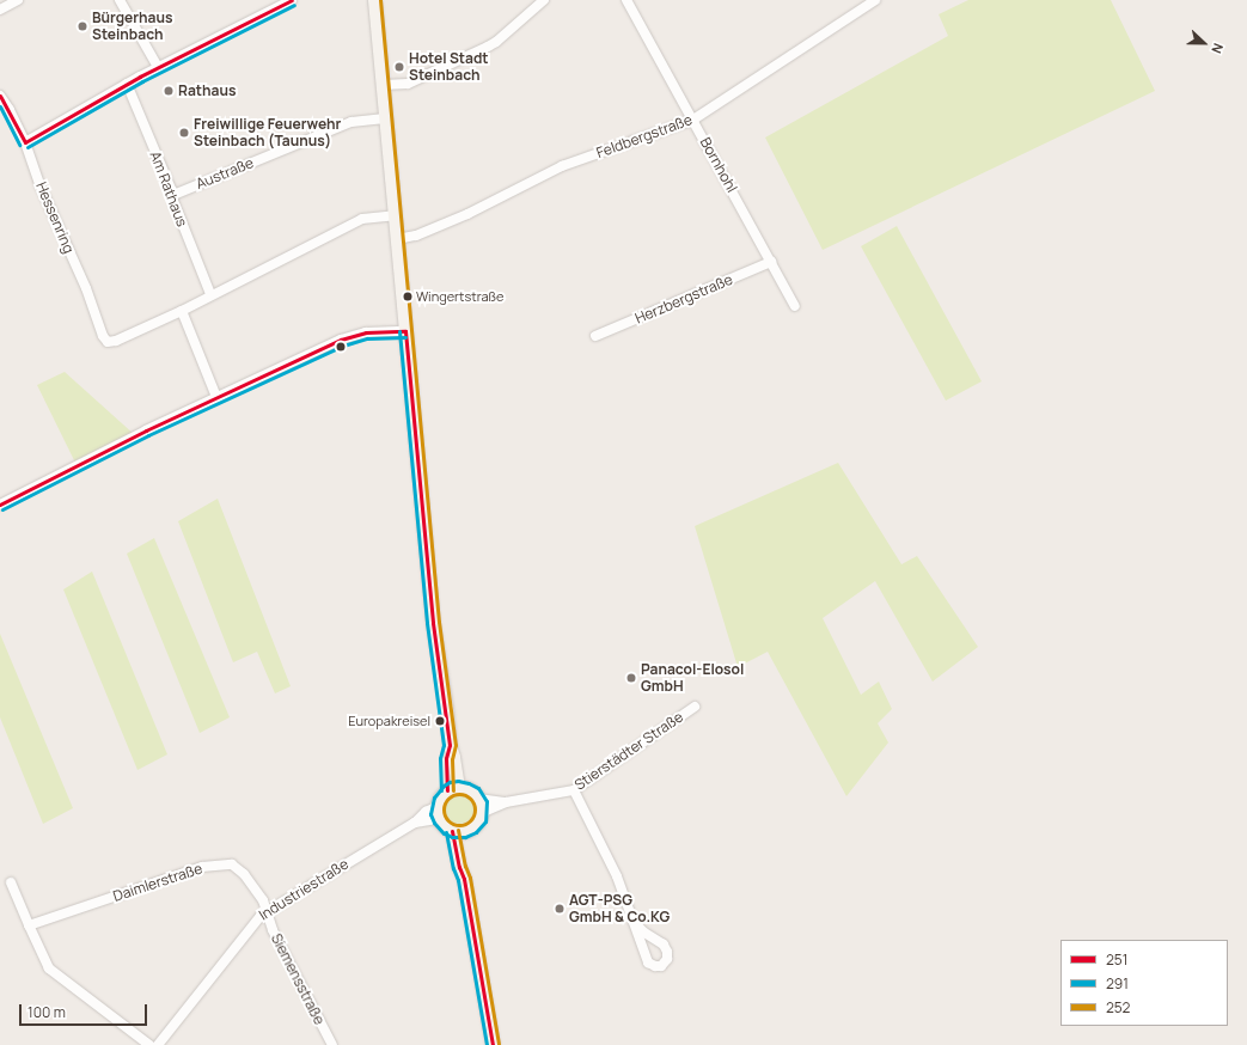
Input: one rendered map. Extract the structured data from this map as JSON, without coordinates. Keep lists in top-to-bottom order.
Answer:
{
  "streets": {
    "street": [
      "Feldbergstraße",
      "Bornhohl",
      "Austraße",
      "Am Rathaus",
      "Hessenring",
      "Herzbergstraße",
      "Stierstädter Straße",
      "Daimlerstraße",
      "Industriestraße",
      "Siemensstraße"
    ]
  },
  "crossings": [
    ["Feldbergstraße", "Bornhohl"],
    ["Bornhohl", "Herzbergstraße"],
    ["Austraße", "Am Rathaus"],
    ["Stierstädter Straße", "Industriestraße"],
    ["Daimlerstraße", "Industriestraße"],
    ["Daimlerstraße", "Siemensstraße"],
    ["Industriestraße", "Siemensstraße"]
  ],
  "places": [
    "Bürgerhaus Steinbach",
    "Hotel Stadt Steinbach",
    "Rathaus",
    "Freiwillige Feuerwehr Steinbach (Taunus)",
    "Wingertstraße",
    "Panacol-Elosol GmbH",
    "Europakreisel",
    "AGT-PSG GmbH & Co.KG"
  ],
  "lines": ["transit line 251", "transit line 252", "transit line 291"],
  "legend": ["251", "291", "252"],
  "scale_bar": "100 m",
  "north": "right"
}
